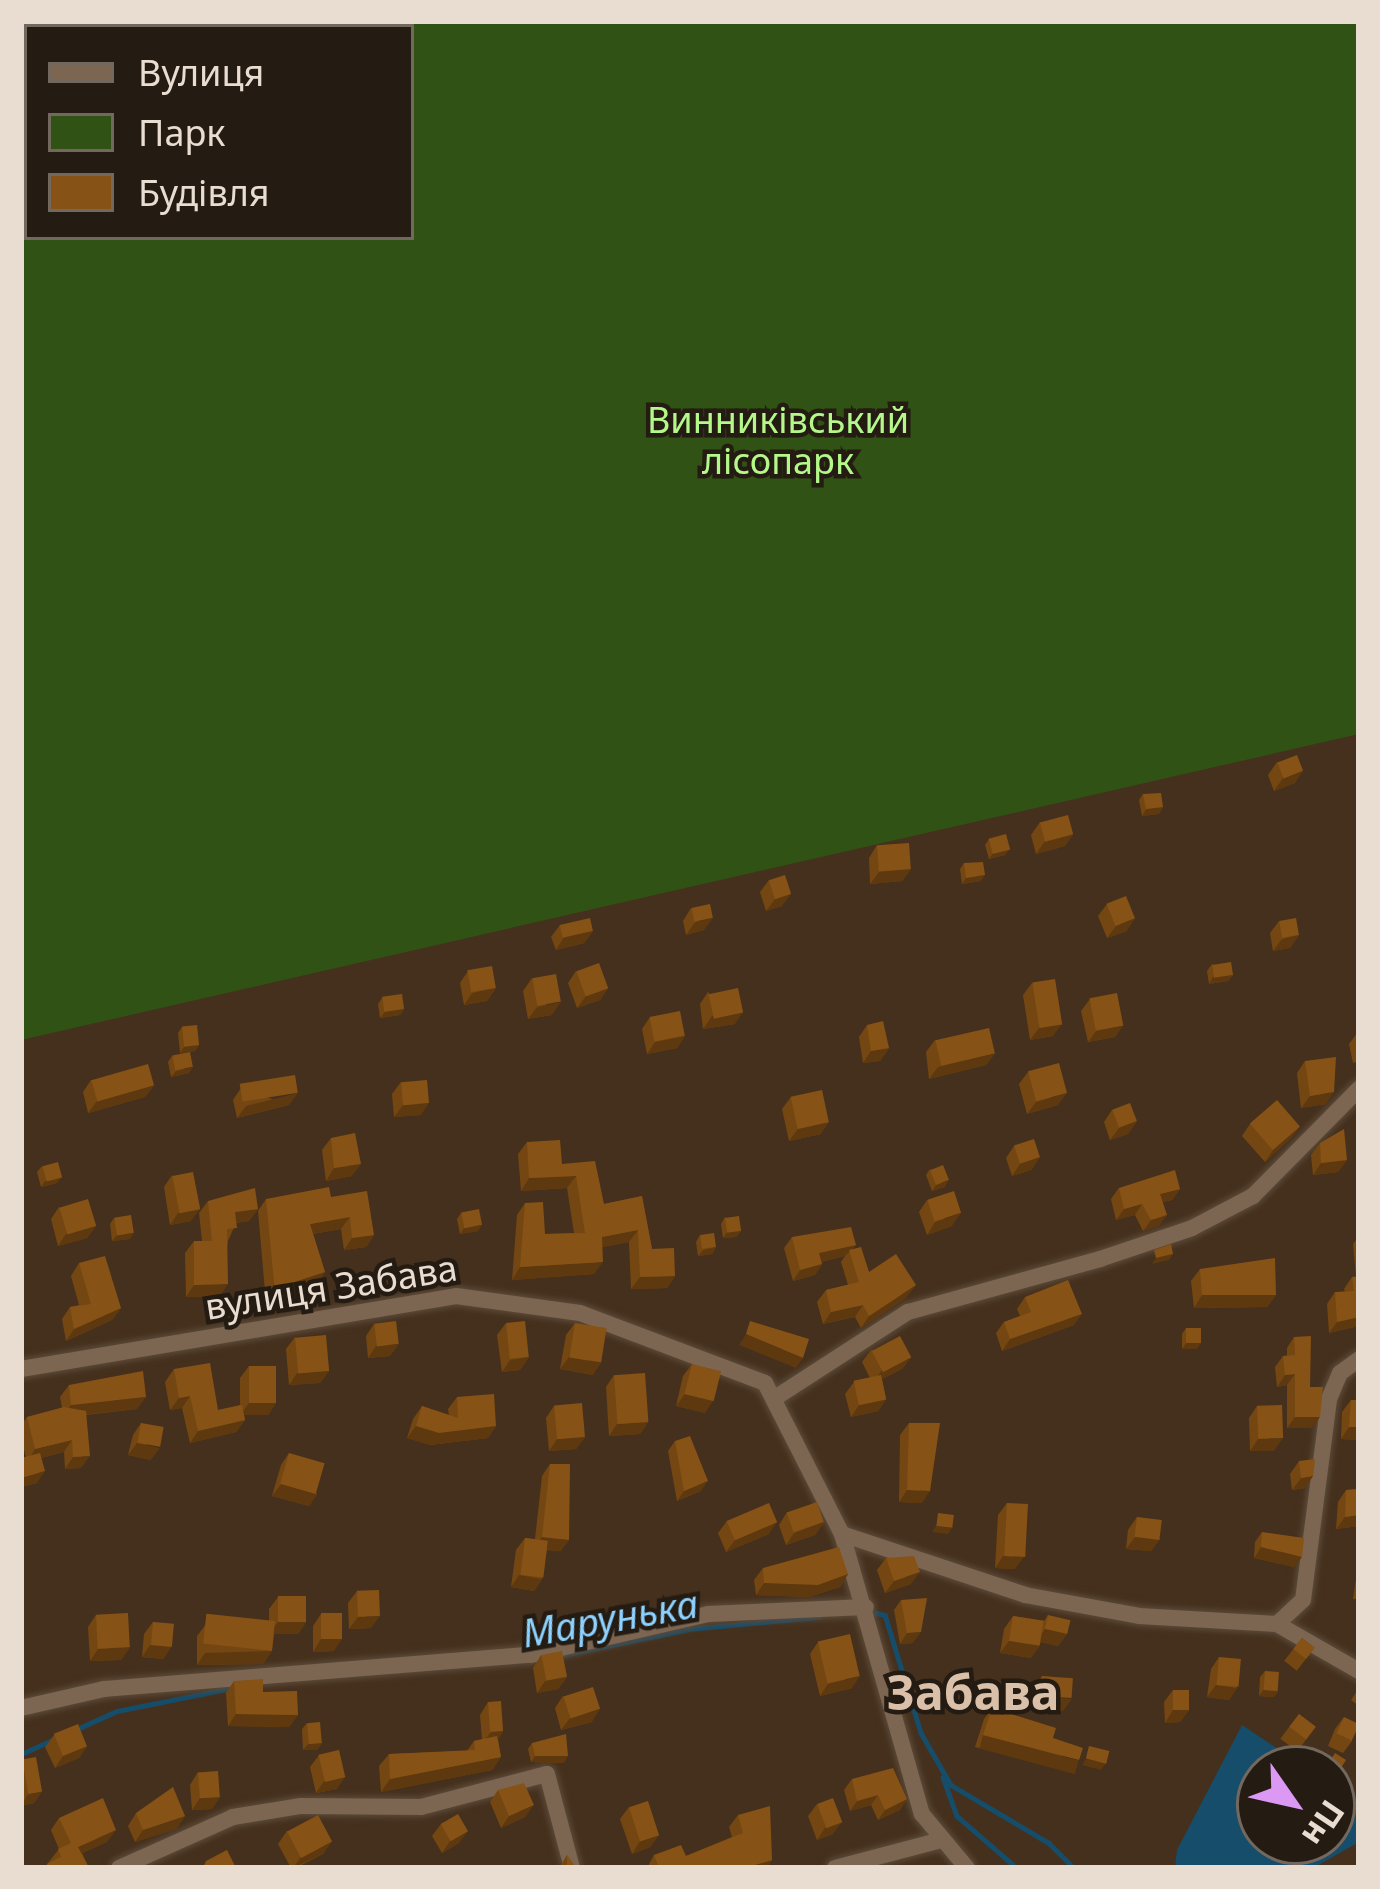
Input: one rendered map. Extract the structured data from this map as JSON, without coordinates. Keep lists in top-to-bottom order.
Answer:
{
  "streets": {
    "street": ["вулиця Забава"]
  },
  "districts": ["Забава"],
  "water": ["Марунька"],
  "parks": ["Винниківський лісопарк"],
  "legend": ["Вулиця", "Парк", "Будівля"],
  "north": "bottom right"
}
